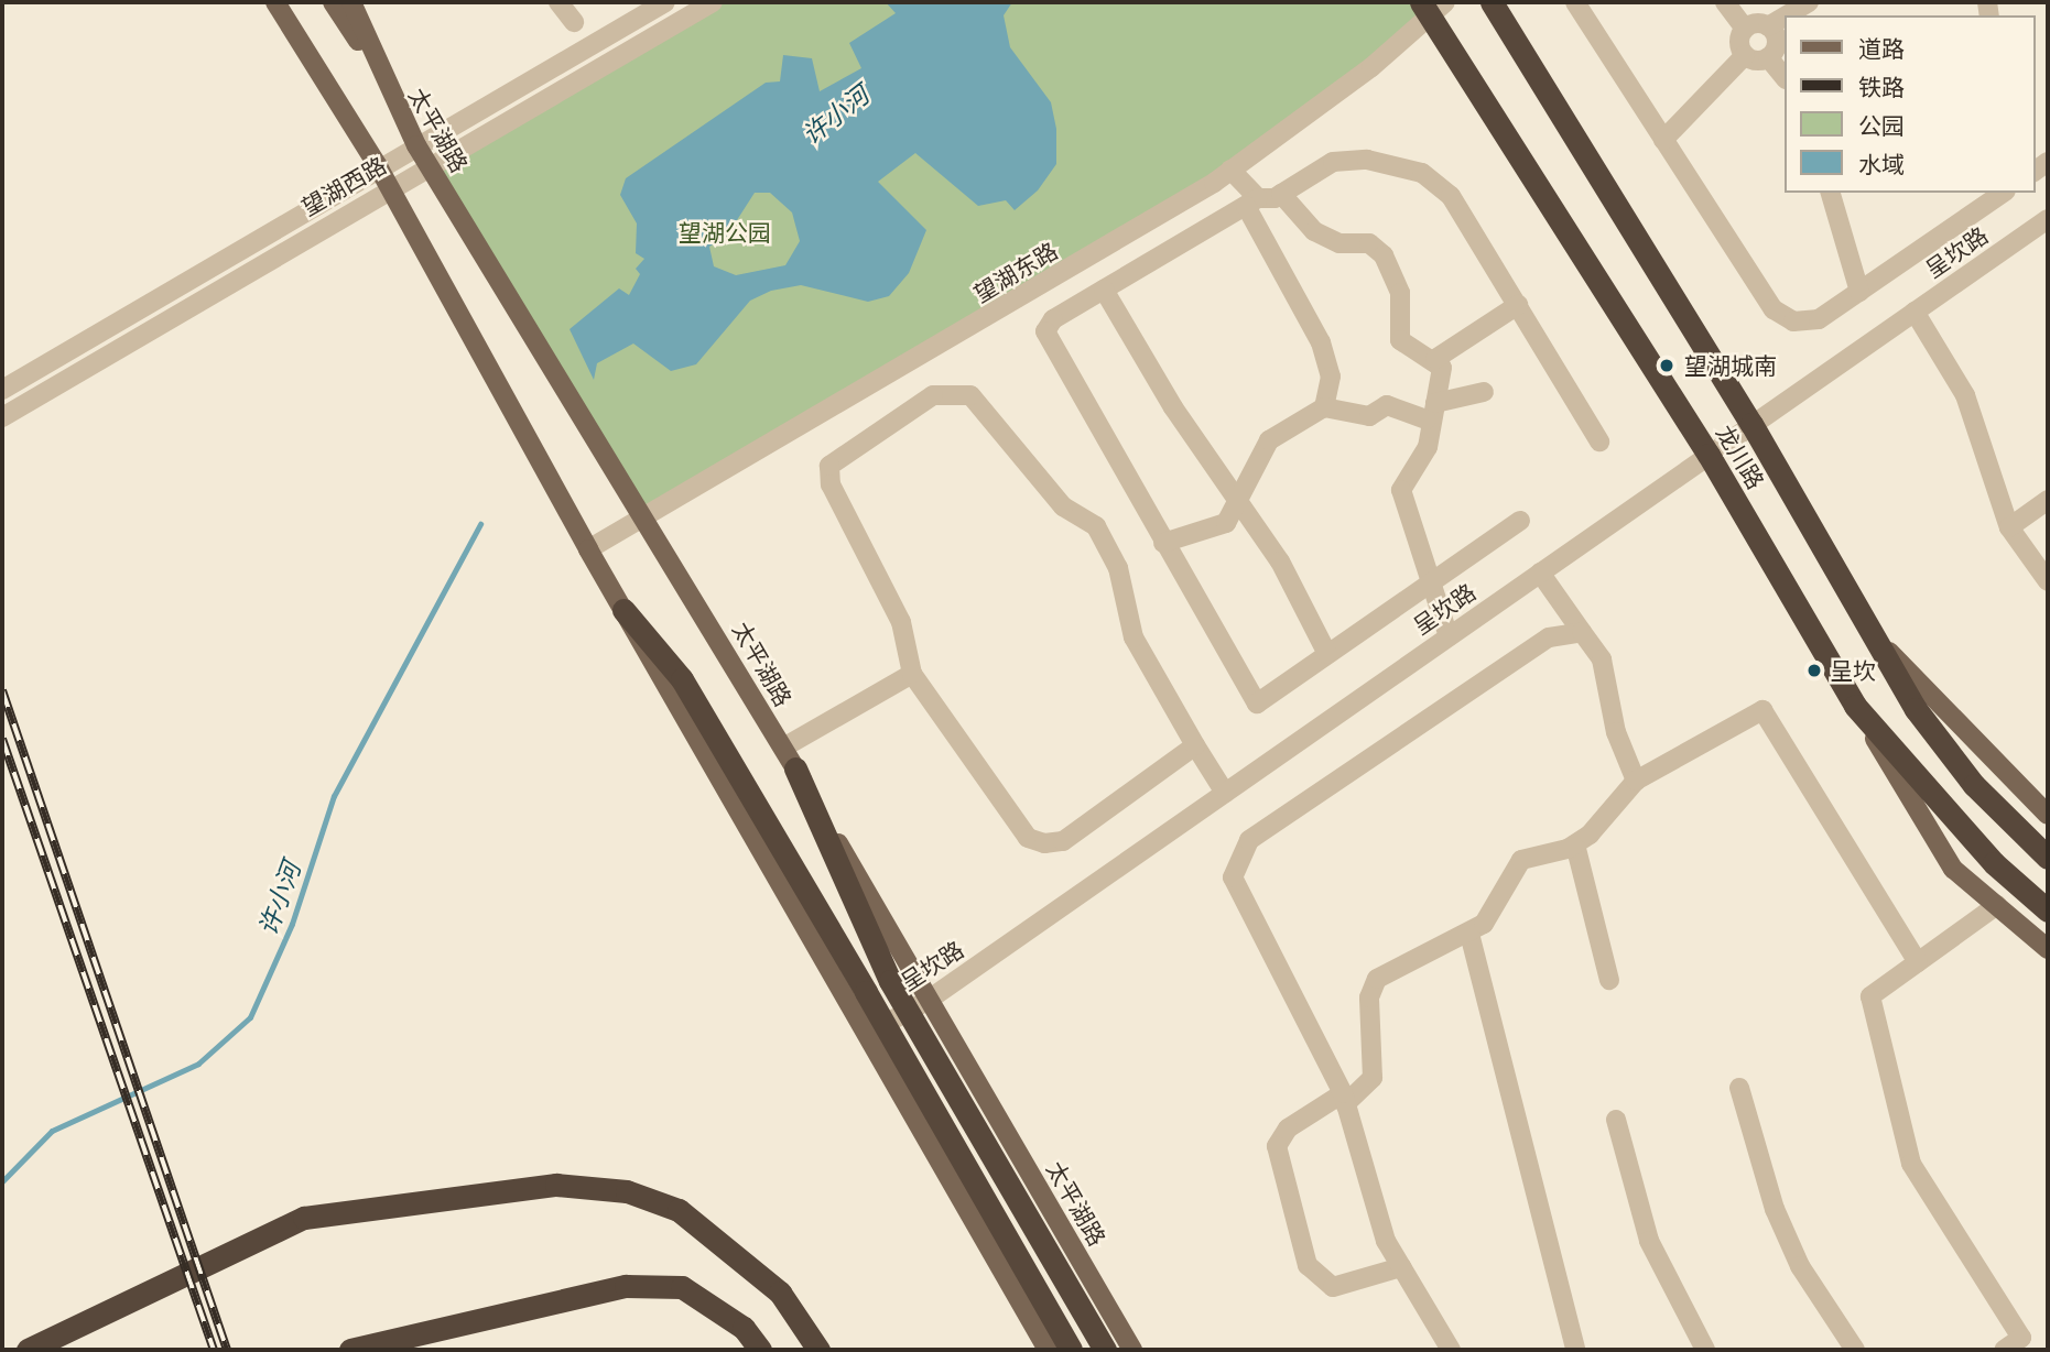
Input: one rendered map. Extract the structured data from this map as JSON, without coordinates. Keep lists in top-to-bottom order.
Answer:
{
  "streets": {
    "highway": ["龙川路"],
    "main road": ["太平湖路"],
    "street": ["望湖西路", "呈坎路", "望湖东路"]
  },
  "crossings": [
    ["太平湖路", "望湖西路"],
    ["太平湖路", "呈坎路"],
    ["太平湖路", "望湖东路"],
    ["呈坎路", "龙川路"],
    ["望湖东路", "龙川路"]
  ],
  "water": ["许小河"],
  "parks": ["望湖公园"],
  "places": ["望湖城南", "呈坎"],
  "legend": [
    "道路",
    "铁路",
    "公园",
    "水域"
  ]
}
